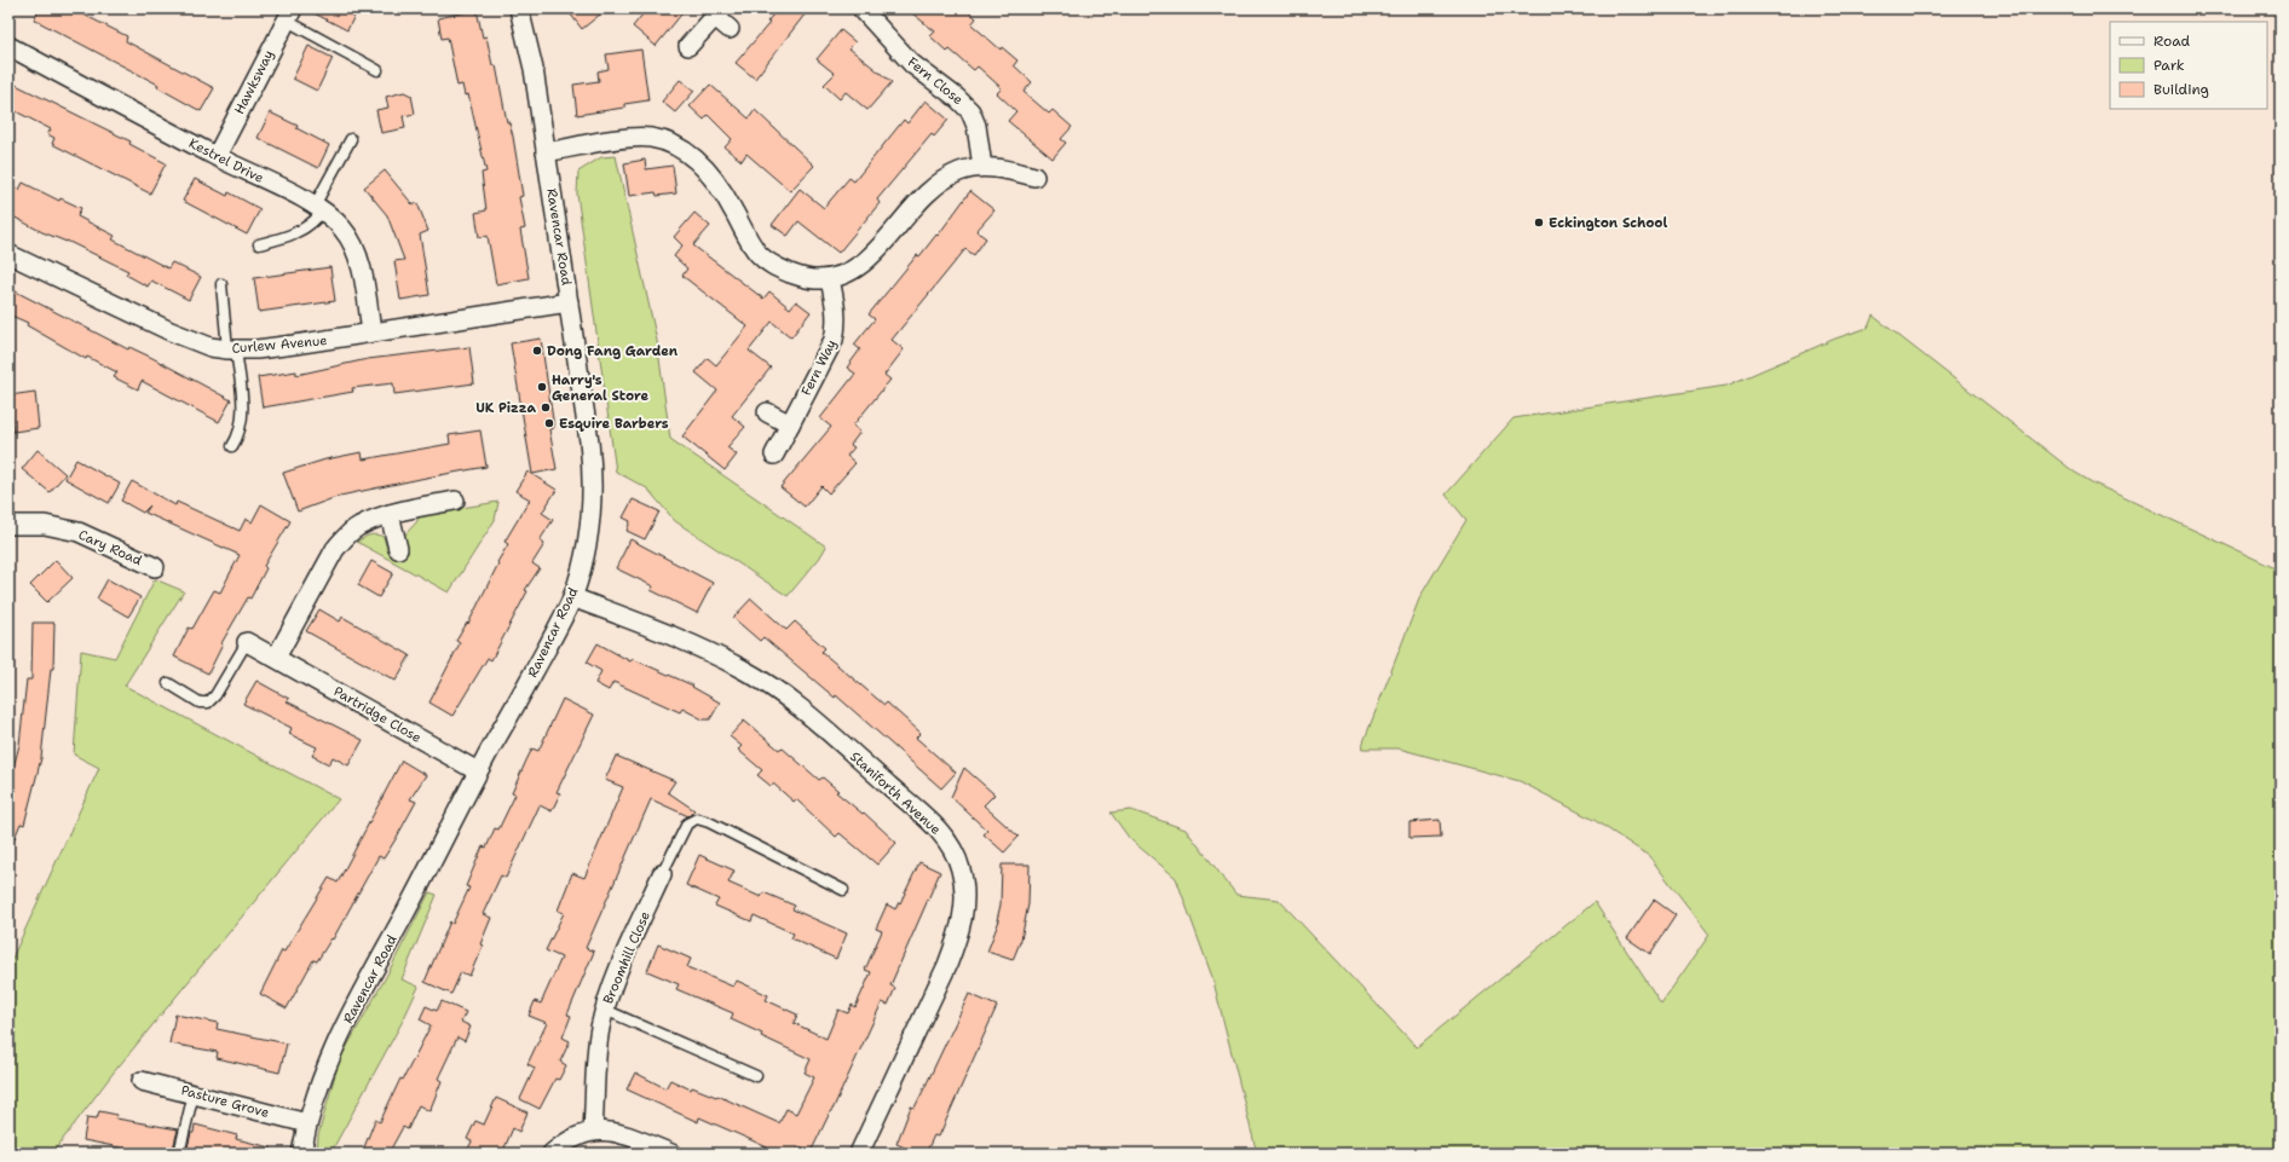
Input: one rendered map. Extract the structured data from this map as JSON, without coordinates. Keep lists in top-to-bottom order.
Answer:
{
  "streets": {
    "street": [
      "Fern Close",
      "Hawksway",
      "Kestrel Drive",
      "Ravencar Road",
      "Curlew Avenue",
      "Fern Way",
      "Cary Road",
      "Partridge Close",
      "Staniforth Avenue",
      "Broomhill Close",
      "Pasture Grove"
    ]
  },
  "crossings": [
    ["Hawksway", "Kestrel Drive"],
    ["Kestrel Drive", "Curlew Avenue"],
    ["Ravencar Road", "Curlew Avenue"],
    ["Ravencar Road", "Partridge Close"],
    ["Ravencar Road", "Staniforth Avenue"],
    ["Ravencar Road", "Pasture Grove"]
  ],
  "places": [
    "Eckington School",
    "Dong Fang Garden",
    "Harry's General Store",
    "UK Pizza",
    "Esquire Barbers"
  ],
  "legend": ["Road", "Park", "Building"]
}
